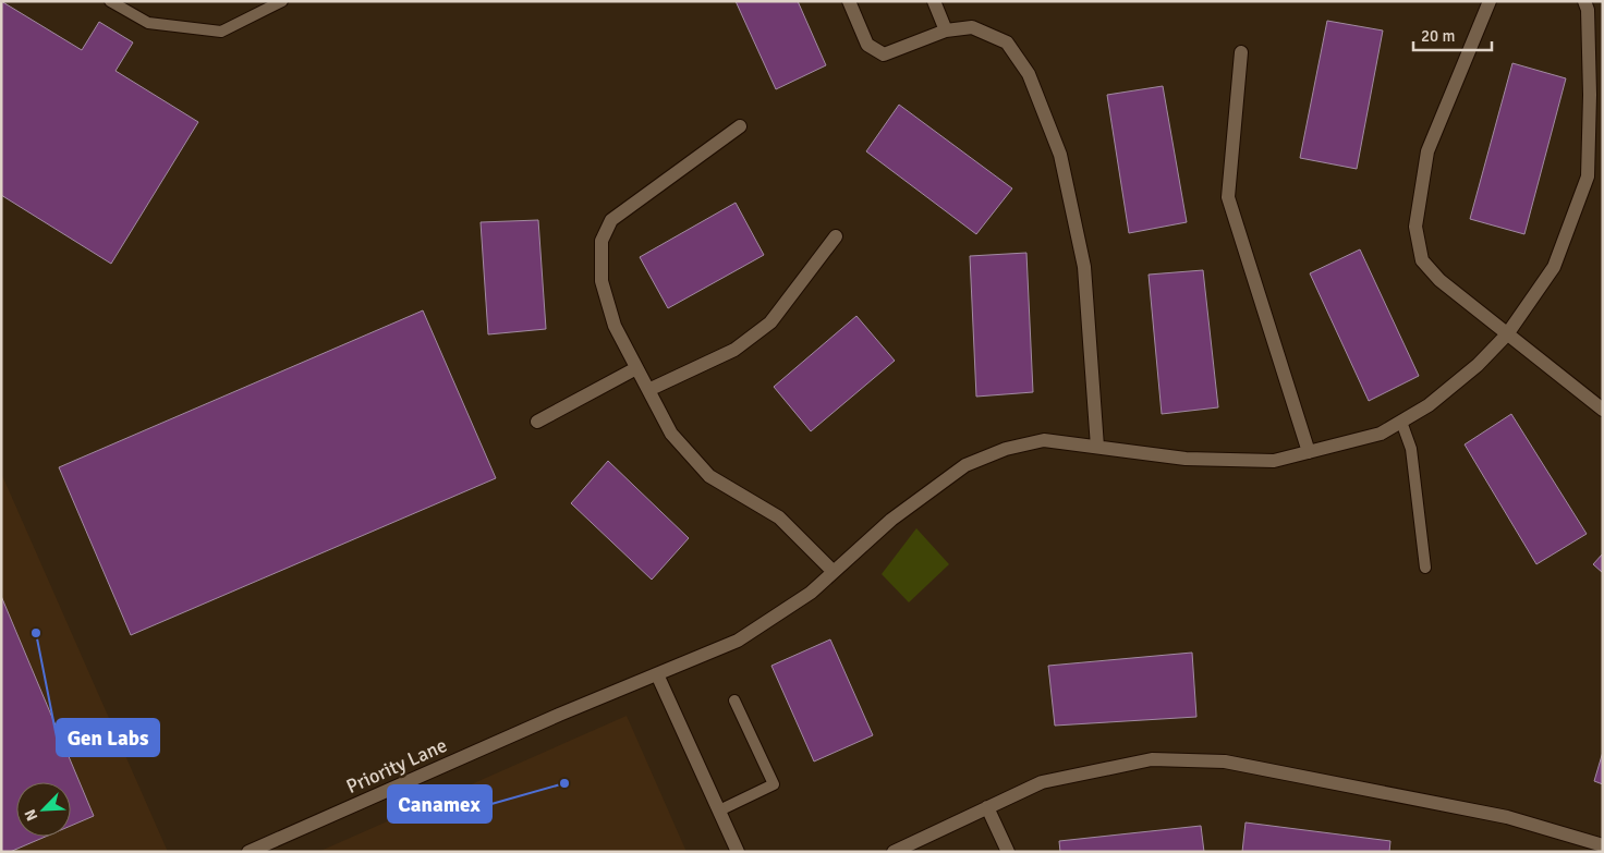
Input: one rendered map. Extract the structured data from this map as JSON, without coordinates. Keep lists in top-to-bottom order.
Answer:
{
  "streets": {
    "street": ["Priority Lane"]
  },
  "places": ["Gen Labs", "Canamex"],
  "scale_bar": "20 m",
  "north": "bottom left"
}
